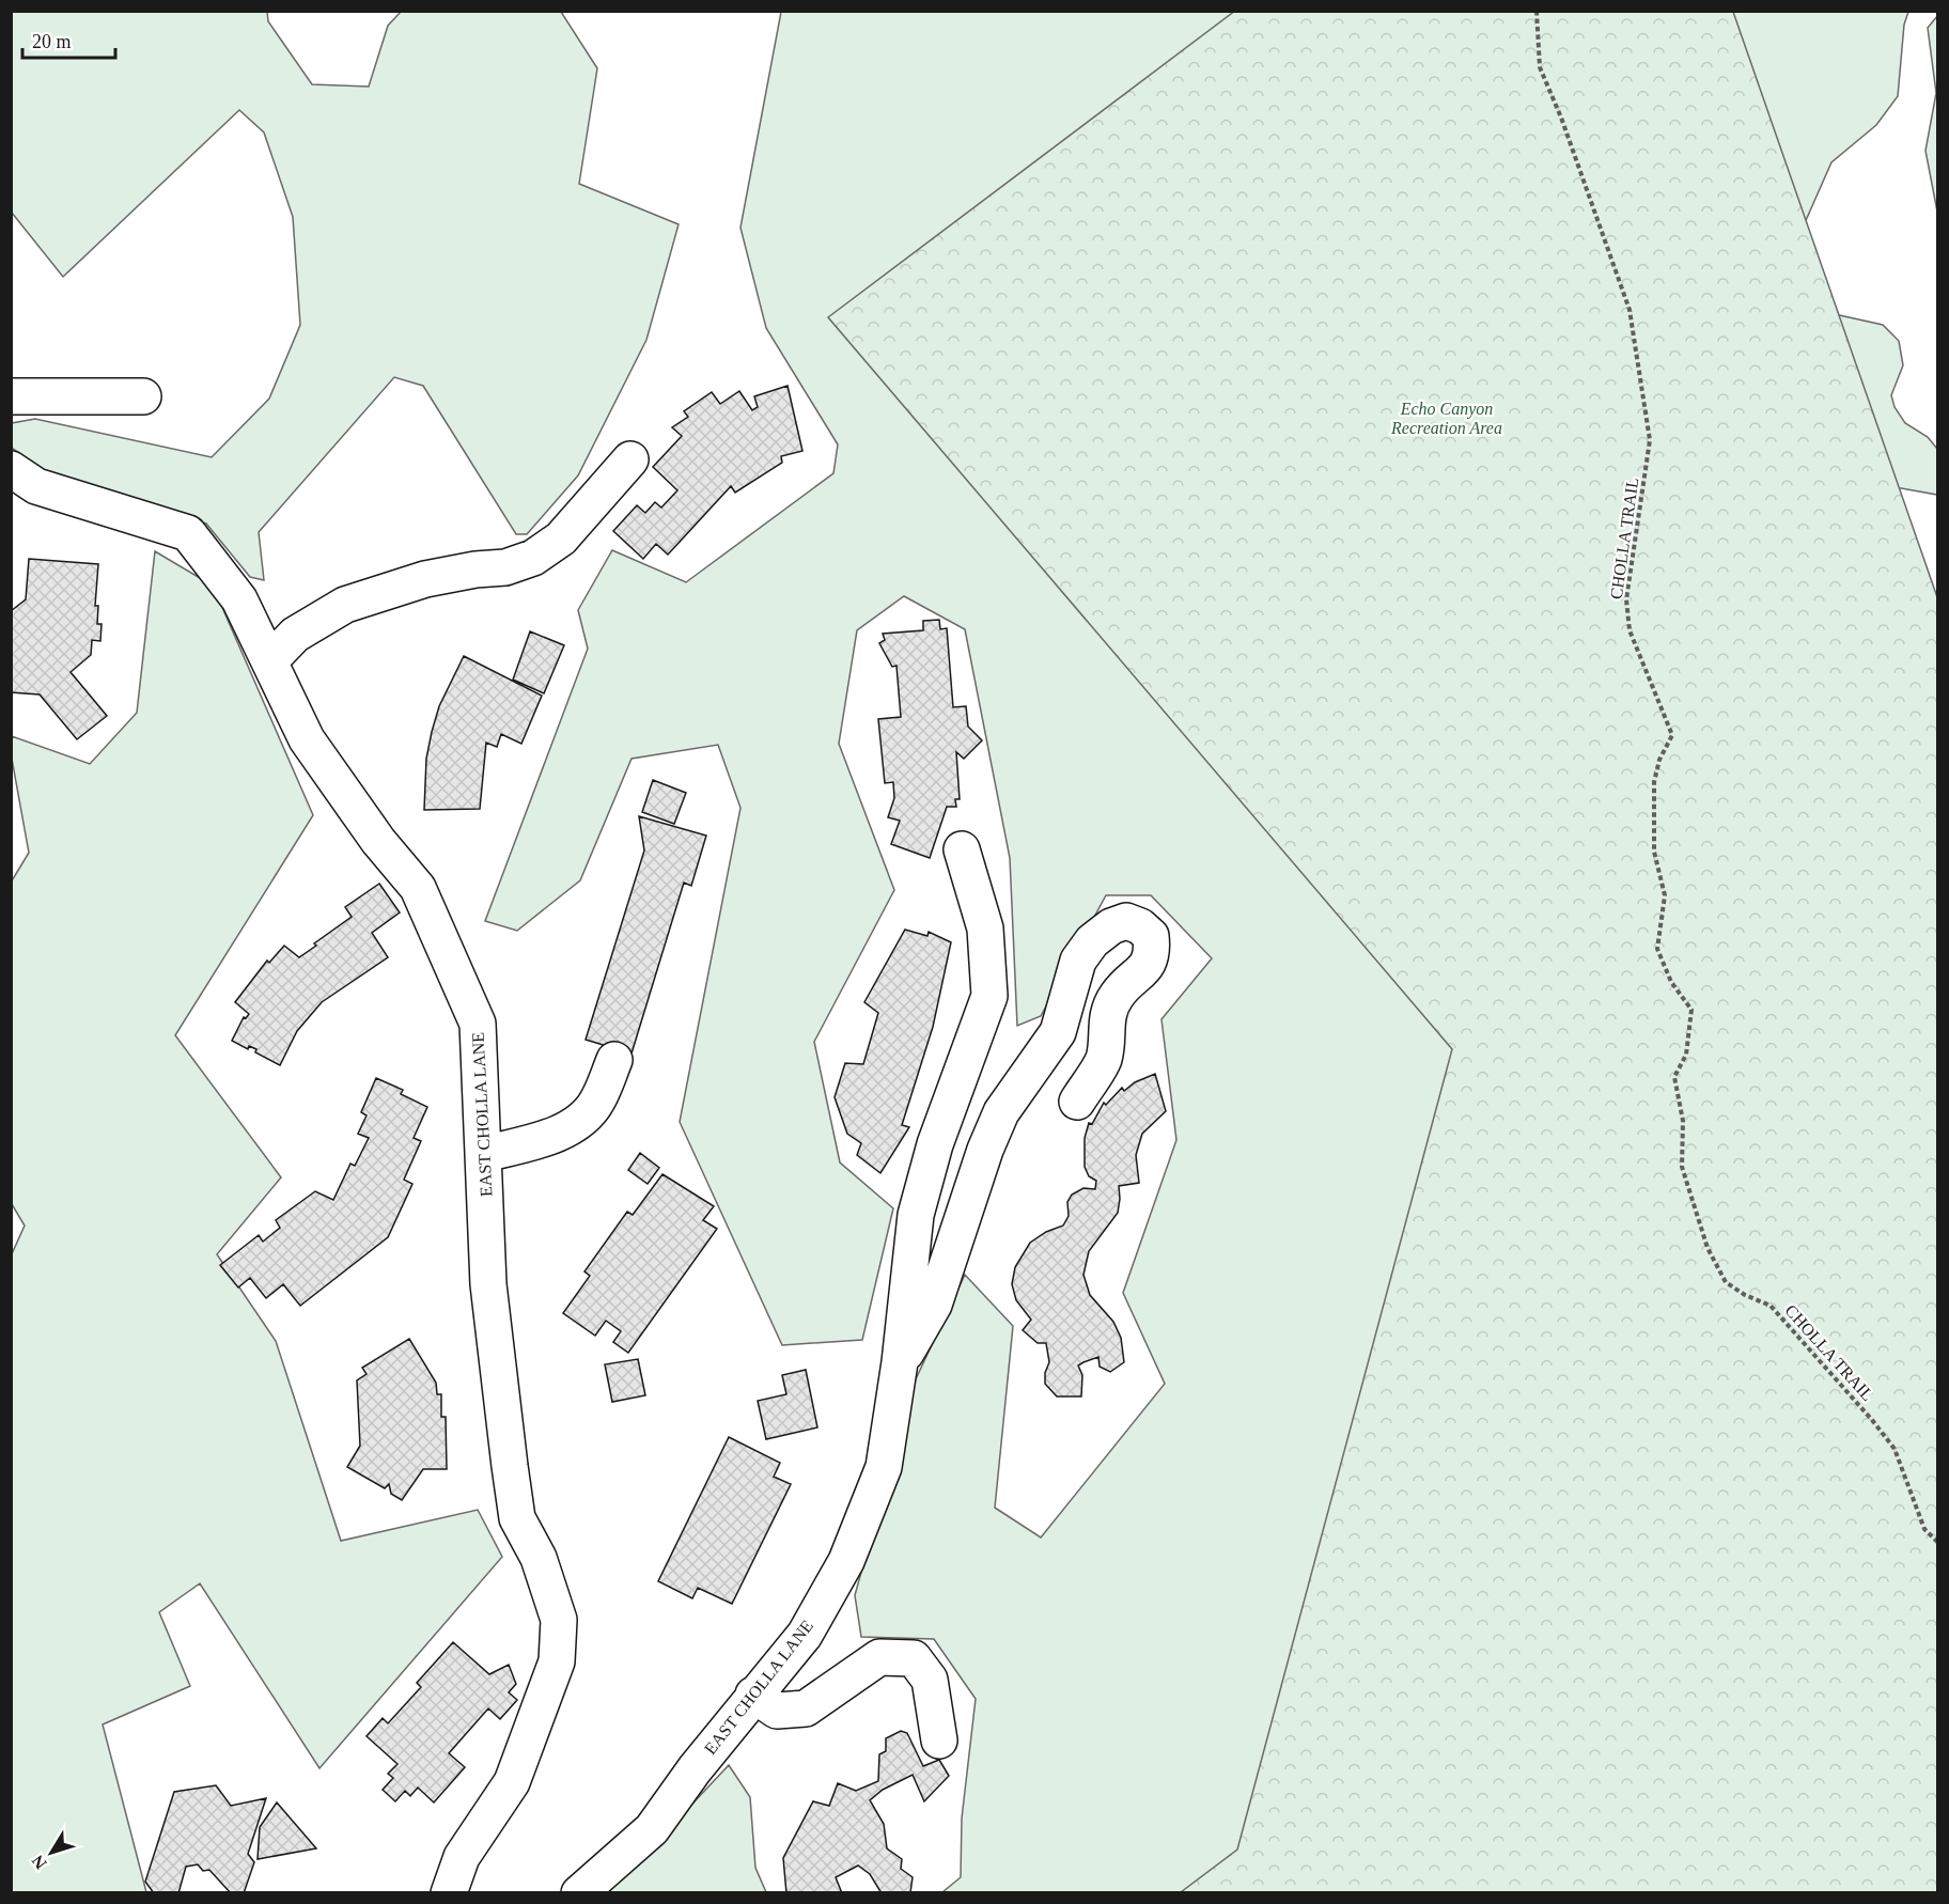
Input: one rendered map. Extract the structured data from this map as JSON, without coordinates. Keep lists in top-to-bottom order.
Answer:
{
  "streets": {
    "street": ["EAST CHOLLA LANE"],
    "path": ["CHOLLA TRAIL"]
  },
  "parks": ["Echo Canyon Recreation Area"],
  "scale_bar": "20 m",
  "north": "bottom left"
}
